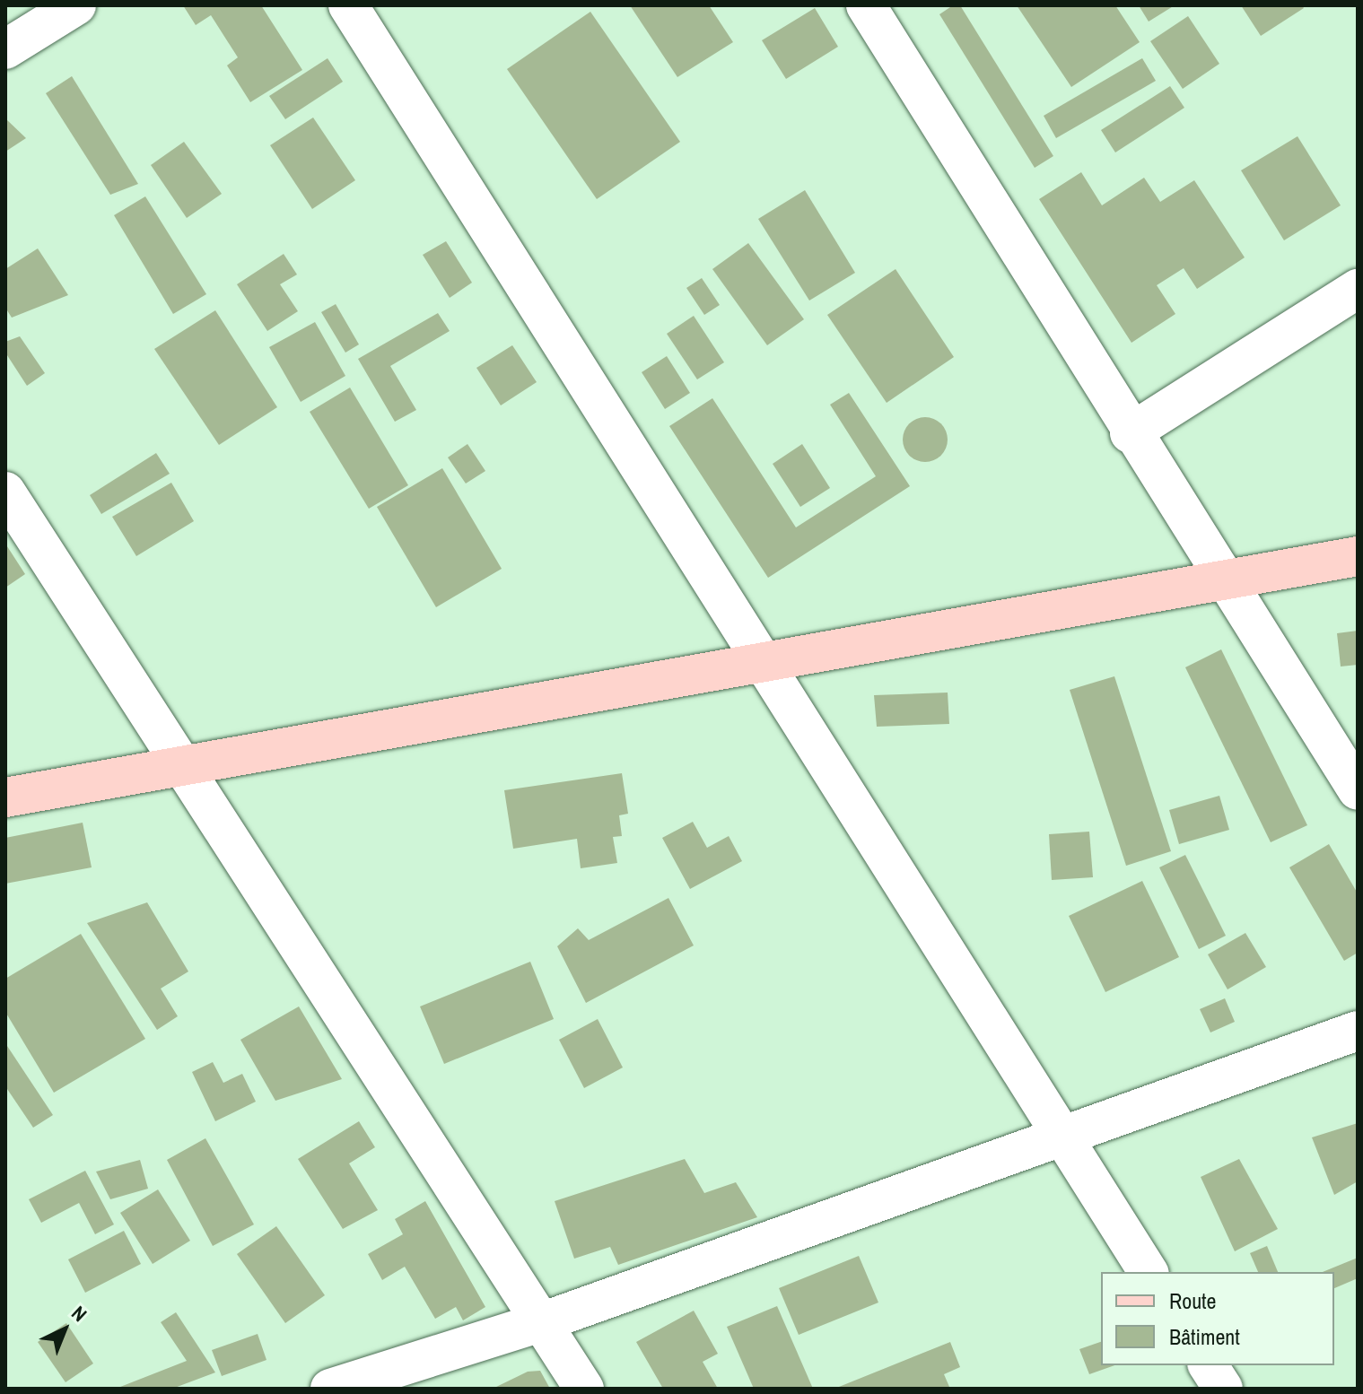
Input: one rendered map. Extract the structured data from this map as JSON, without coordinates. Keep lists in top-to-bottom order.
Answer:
{
  "legend": ["Route", "Bâtiment"],
  "north": "top right"
}
